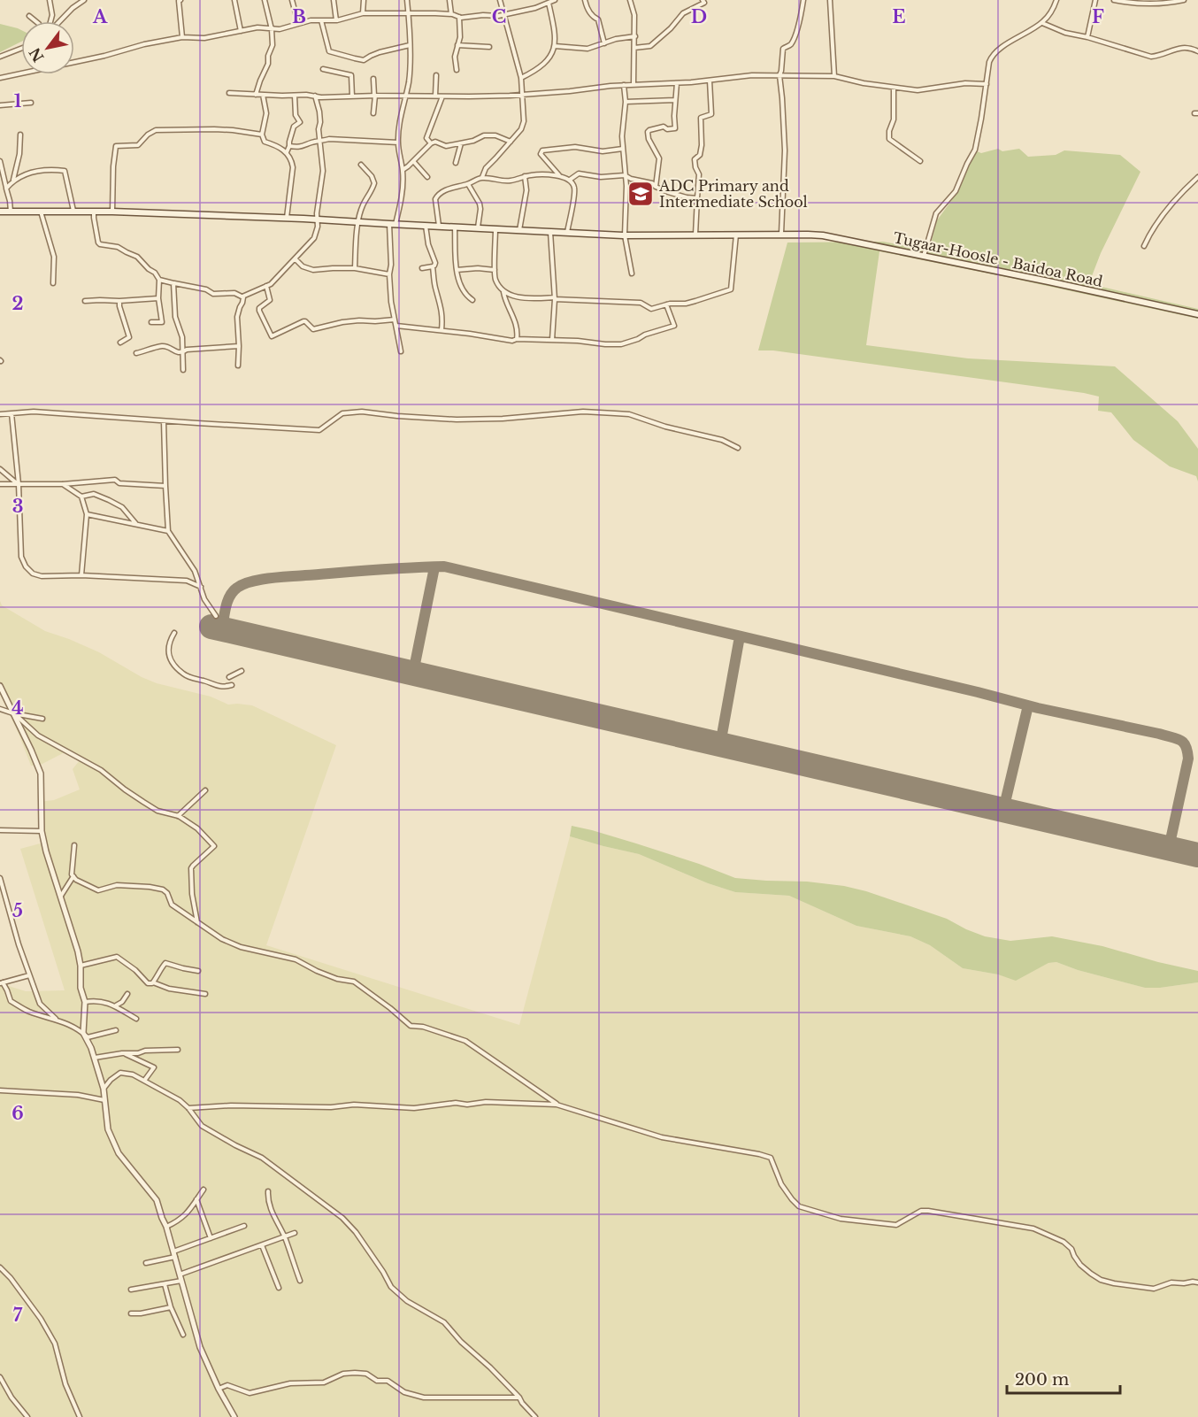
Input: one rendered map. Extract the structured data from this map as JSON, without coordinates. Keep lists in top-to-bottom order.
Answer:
{
  "streets": {
    "main road": ["Tugaar-Hoosle - Baidoa Road"]
  },
  "places": {
    "school or university": ["ADC Primary and Intermediate School"]
  },
  "scale_bar": "200 m",
  "north": "bottom left",
  "grid": {
    "columns": [
      "A",
      "B",
      "C",
      "D",
      "E",
      "F"
    ],
    "rows": [
      "1",
      "2",
      "3",
      "4",
      "5",
      "6",
      "7"
    ]
  }
}
